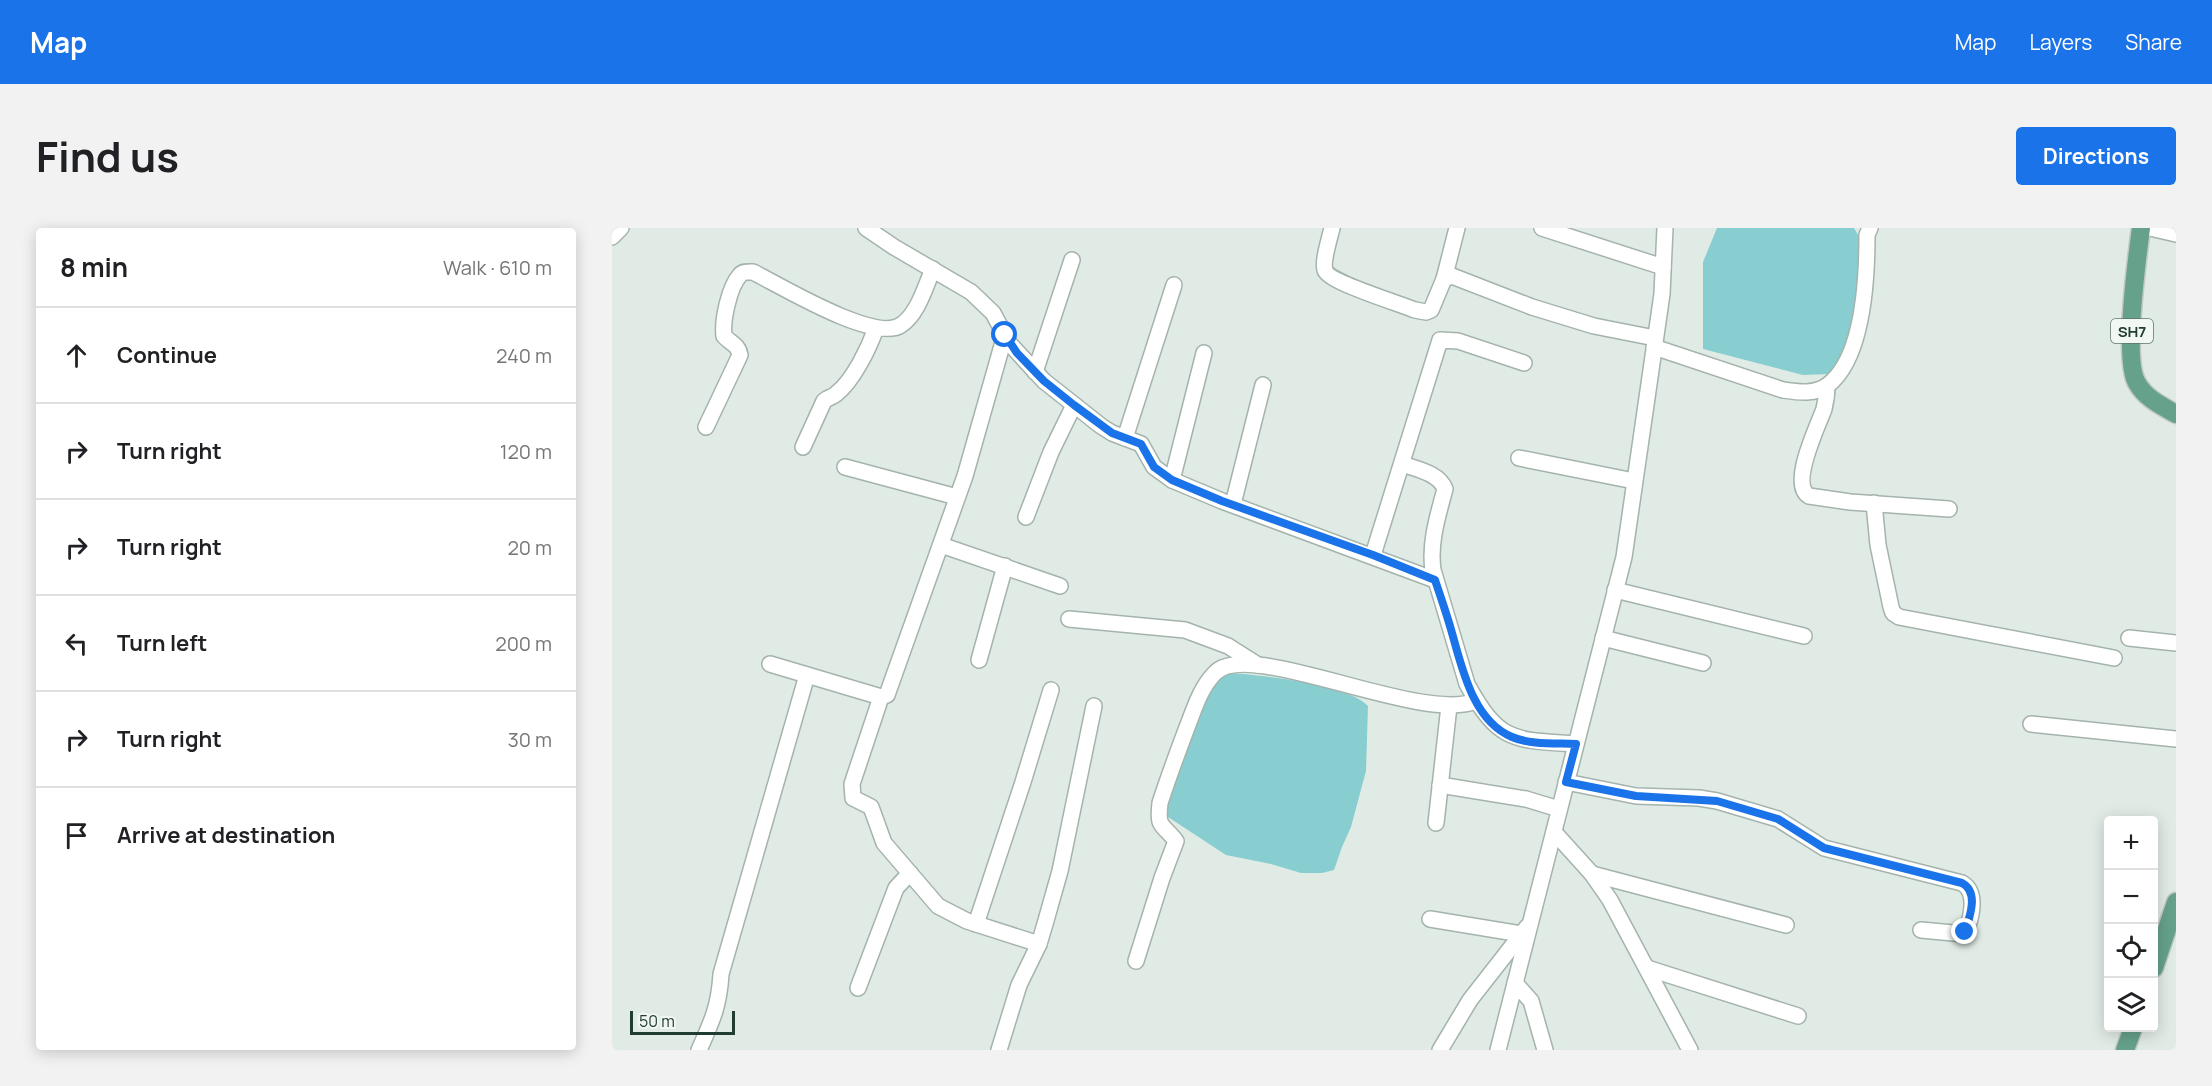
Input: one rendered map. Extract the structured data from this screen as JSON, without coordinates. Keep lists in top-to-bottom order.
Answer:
{
  "streets": {
    "main road": ["SH7"]
  },
  "scale_bar": "50 m",
  "page": {
    "header": "Map",
    "nav": ["Map", "Layers", "Share"],
    "title": "Find us",
    "buttons": "Directions",
    "heading": ["8 min", "Walk · 610 m"],
    "list": [
      ["Continue", "240 m"],
      ["Turn right", "120 m"],
      ["Turn right", "20 m"],
      ["Turn left", "200 m"],
      ["Turn right", "30 m"],
      "Arrive at destination"
    ],
    "map_buttons": ["+", "−"],
    "scale": "50 m"
  }
}
